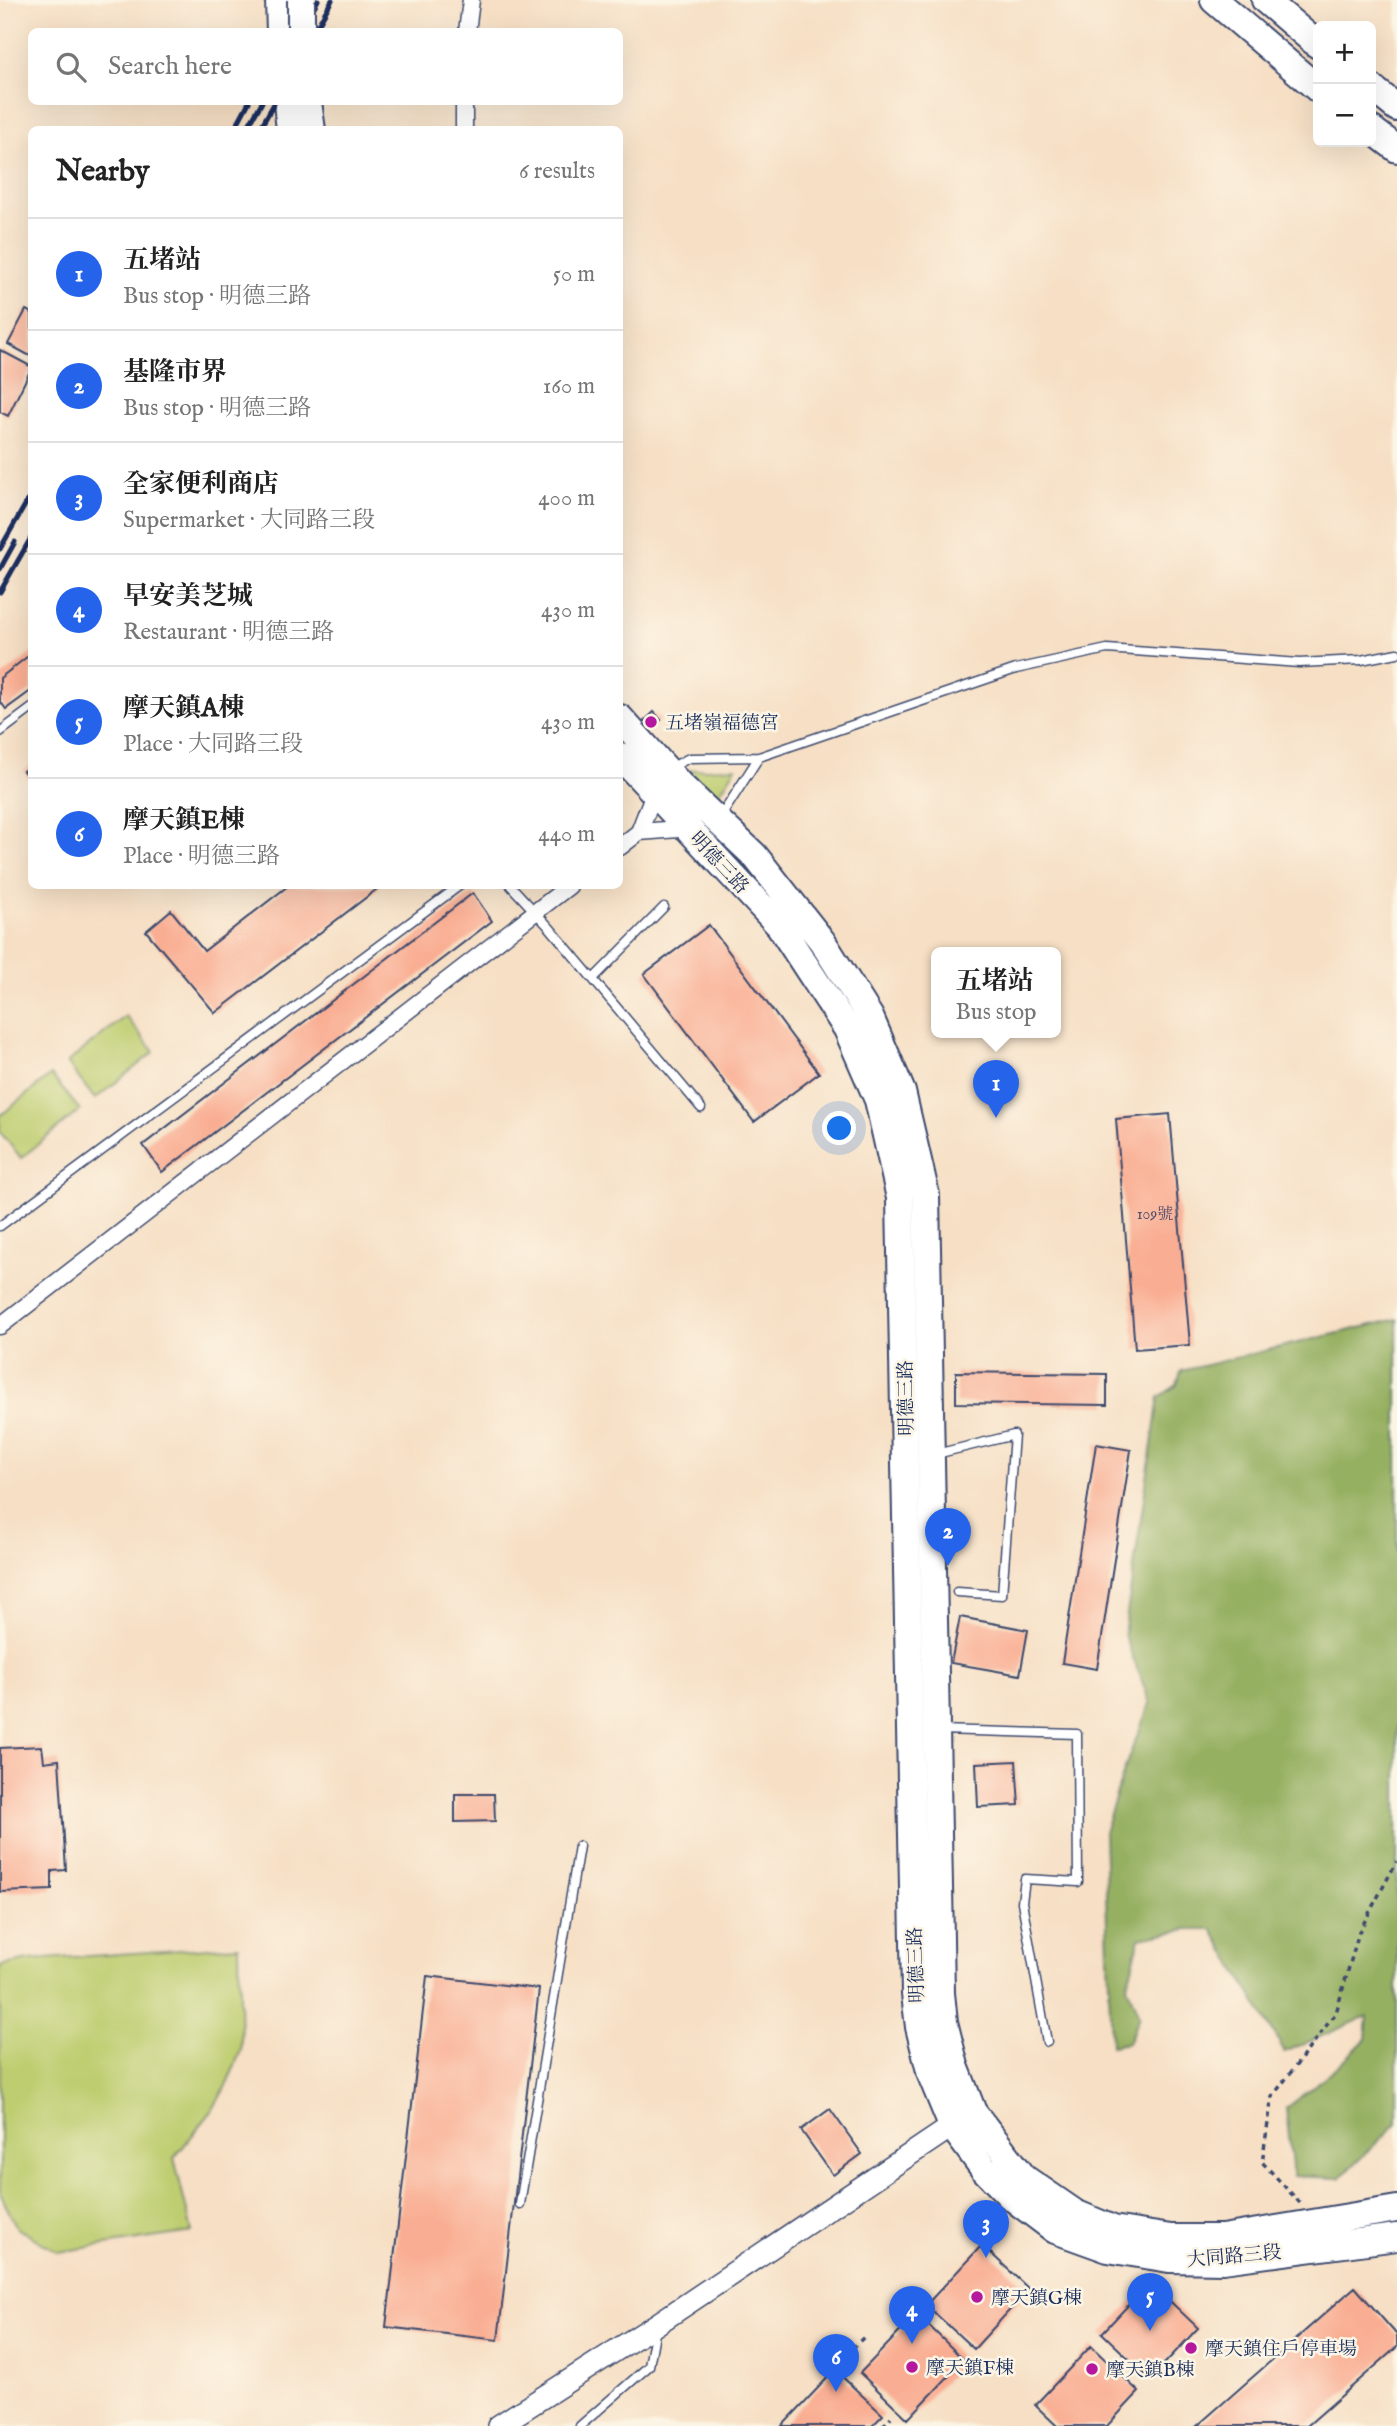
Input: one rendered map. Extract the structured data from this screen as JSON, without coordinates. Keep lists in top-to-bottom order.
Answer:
{
  "streets": {
    "main road": ["明德三路", "大同路三段"]
  },
  "crossings": [
    ["明德三路", "大同路三段"]
  ],
  "places": [
    "五堵嶺福德宮",
    "摩天鎮G棟",
    "摩天鎮住戶停車場",
    "摩天鎮F棟",
    "摩天鎮B棟"
  ],
  "house_numbers": ["109號"],
  "page": {
    "map_buttons": ["+", "−"],
    "search": "Search here",
    "heading": ["Nearby", "6 results"],
    "list": [
      {
        "mark": "1",
        "name": "五堵站",
        "note": "Bus stop · 明德三路",
        "value": "50 m"
      },
      {
        "mark": "2",
        "name": "基隆市界",
        "note": "Bus stop · 明德三路",
        "value": "160 m"
      },
      {
        "mark": "3",
        "name": "全家便利商店",
        "note": "Supermarket · 大同路三段",
        "value": "400 m"
      },
      {
        "mark": "4",
        "name": "早安美芝城",
        "note": "Restaurant · 明德三路",
        "value": "430 m"
      },
      {
        "mark": "5",
        "name": "摩天鎮A棟",
        "note": "Place · 大同路三段",
        "value": "430 m"
      },
      {
        "mark": "6",
        "name": "摩天鎮E棟",
        "note": "Place · 明德三路",
        "value": "440 m"
      }
    ],
    "popup": ["五堵站", "Bus stop"],
    "pins": [
      "1",
      "2",
      "3",
      "5",
      "4",
      "6"
    ]
  }
}
